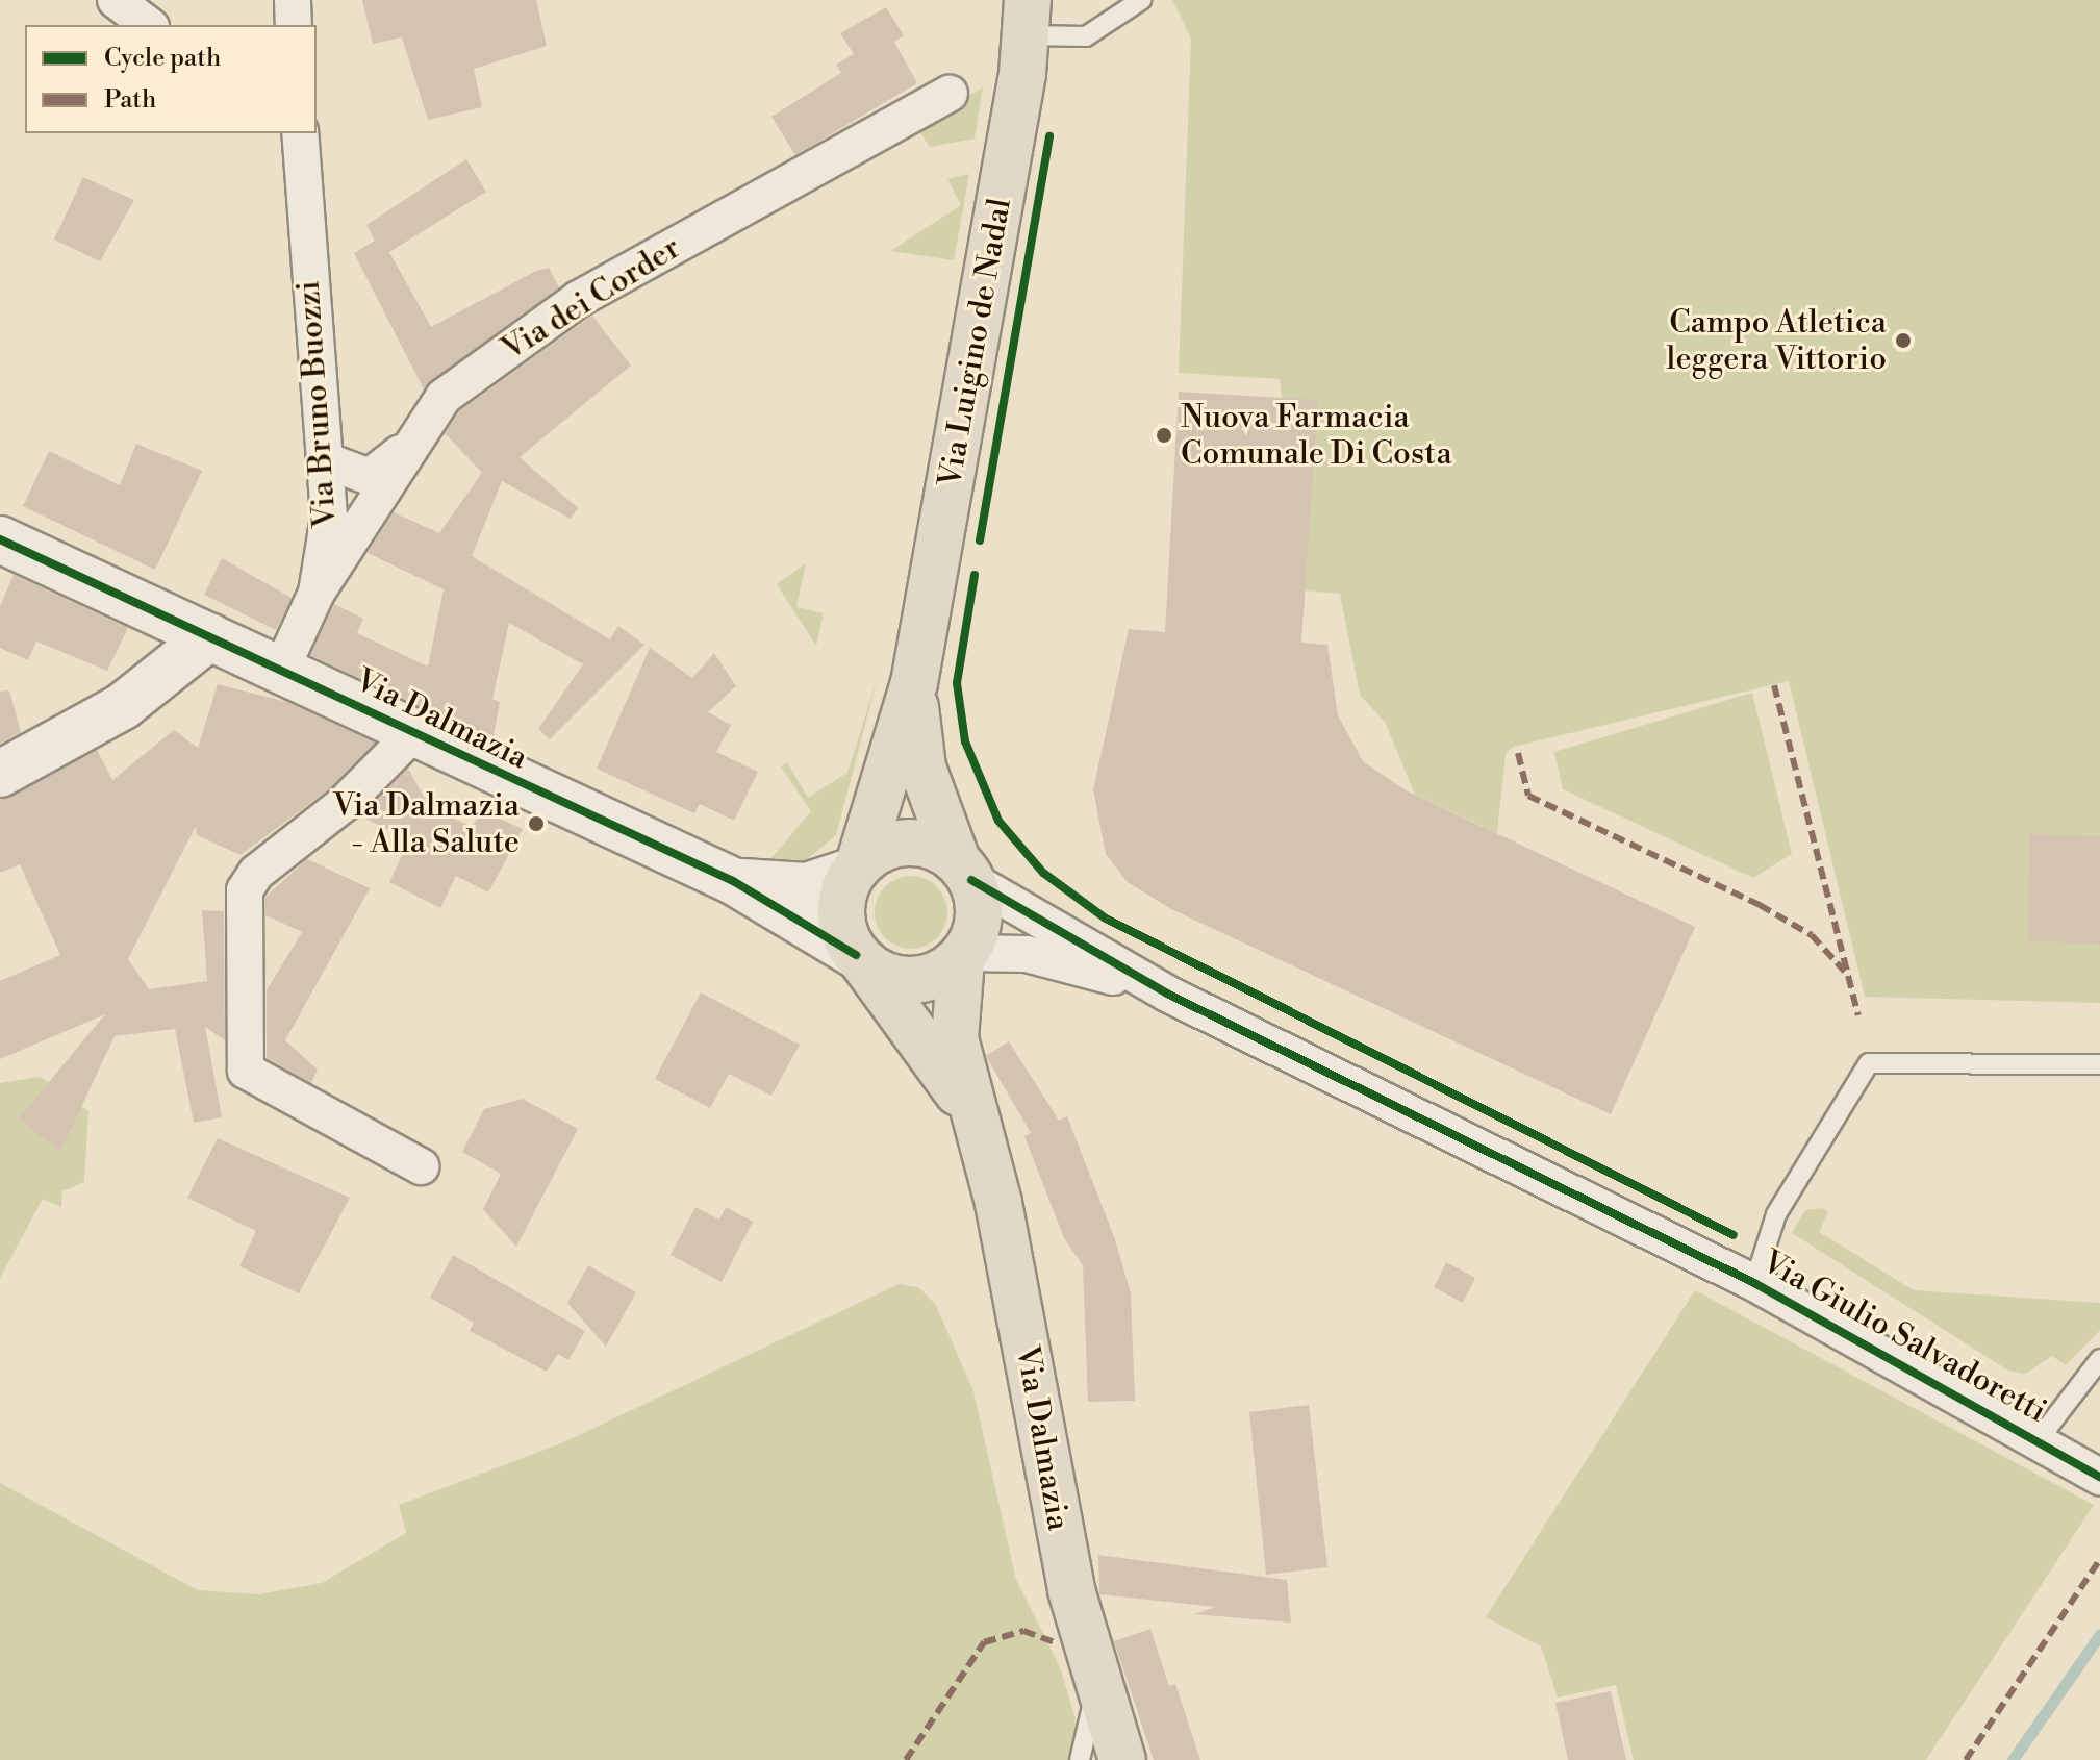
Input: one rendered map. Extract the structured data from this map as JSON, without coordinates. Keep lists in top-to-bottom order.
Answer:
{
  "streets": {
    "main road": ["Via Luigino de Nadal", "Via Dalmazia"],
    "street": ["Via dei Corder", "Via Bruno Buozzi", "Via Giulio Salvadoretti"]
  },
  "crossings": [
    ["Via dei Corder", "Via Bruno Buozzi"],
    ["Via Luigino de Nadal", "Via Dalmazia"],
    ["Via Luigino de Nadal", "Via Giulio Salvadoretti"],
    ["Via Bruno Buozzi", "Via Dalmazia"],
    ["Via Dalmazia", "Via Giulio Salvadoretti"]
  ],
  "places": ["Campo Atletica leggera Vittorio", "Nuova Farmacia Comunale Di Costa", "Via Dalmazia - Alla Salute"],
  "legend": ["Cycle path", "Path"]
}
